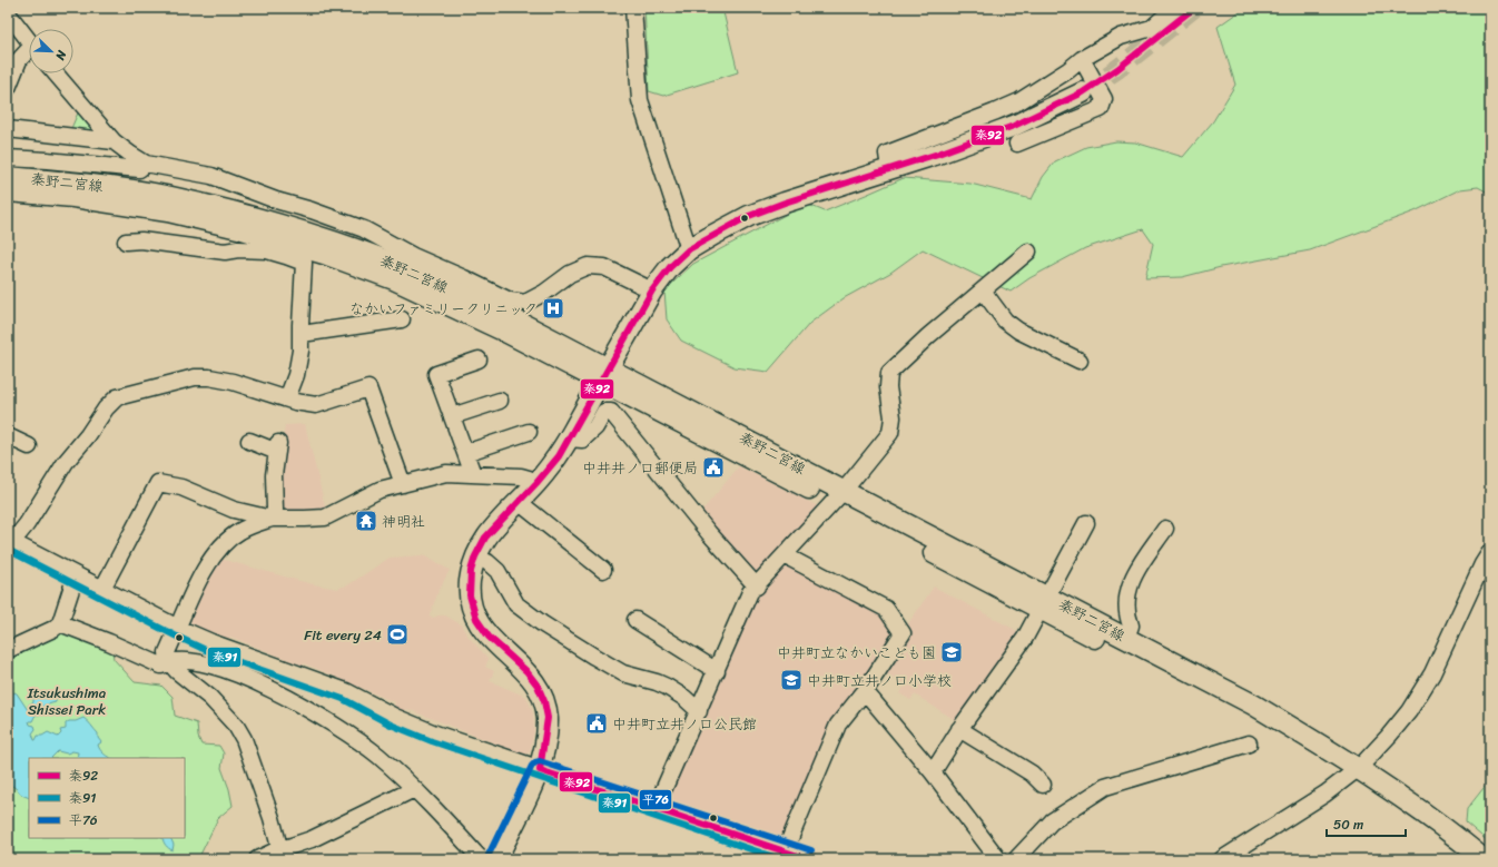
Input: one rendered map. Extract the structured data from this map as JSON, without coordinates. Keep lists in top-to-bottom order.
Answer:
{
  "streets": {
    "main road": ["秦野二宮線"]
  },
  "parks": ["Itsukushima Shissei Park"],
  "places": {
    "hospital": ["なかいファミリークリニック"],
    "public building": ["中井井ノ口郵便局", "中井町立井ノ口公民館"],
    "temple": ["神明社"],
    "sports": ["Fit every 24"],
    "school or university": ["中井町立なかいこども園", "中井町立井ノ口小学校"]
  },
  "lines": ["transit line 秦92", "transit line 秦91", "transit line 平76"],
  "legend": ["秦92", "秦91", "平76"],
  "scale_bar": "50 m",
  "north": "bottom right"
}
